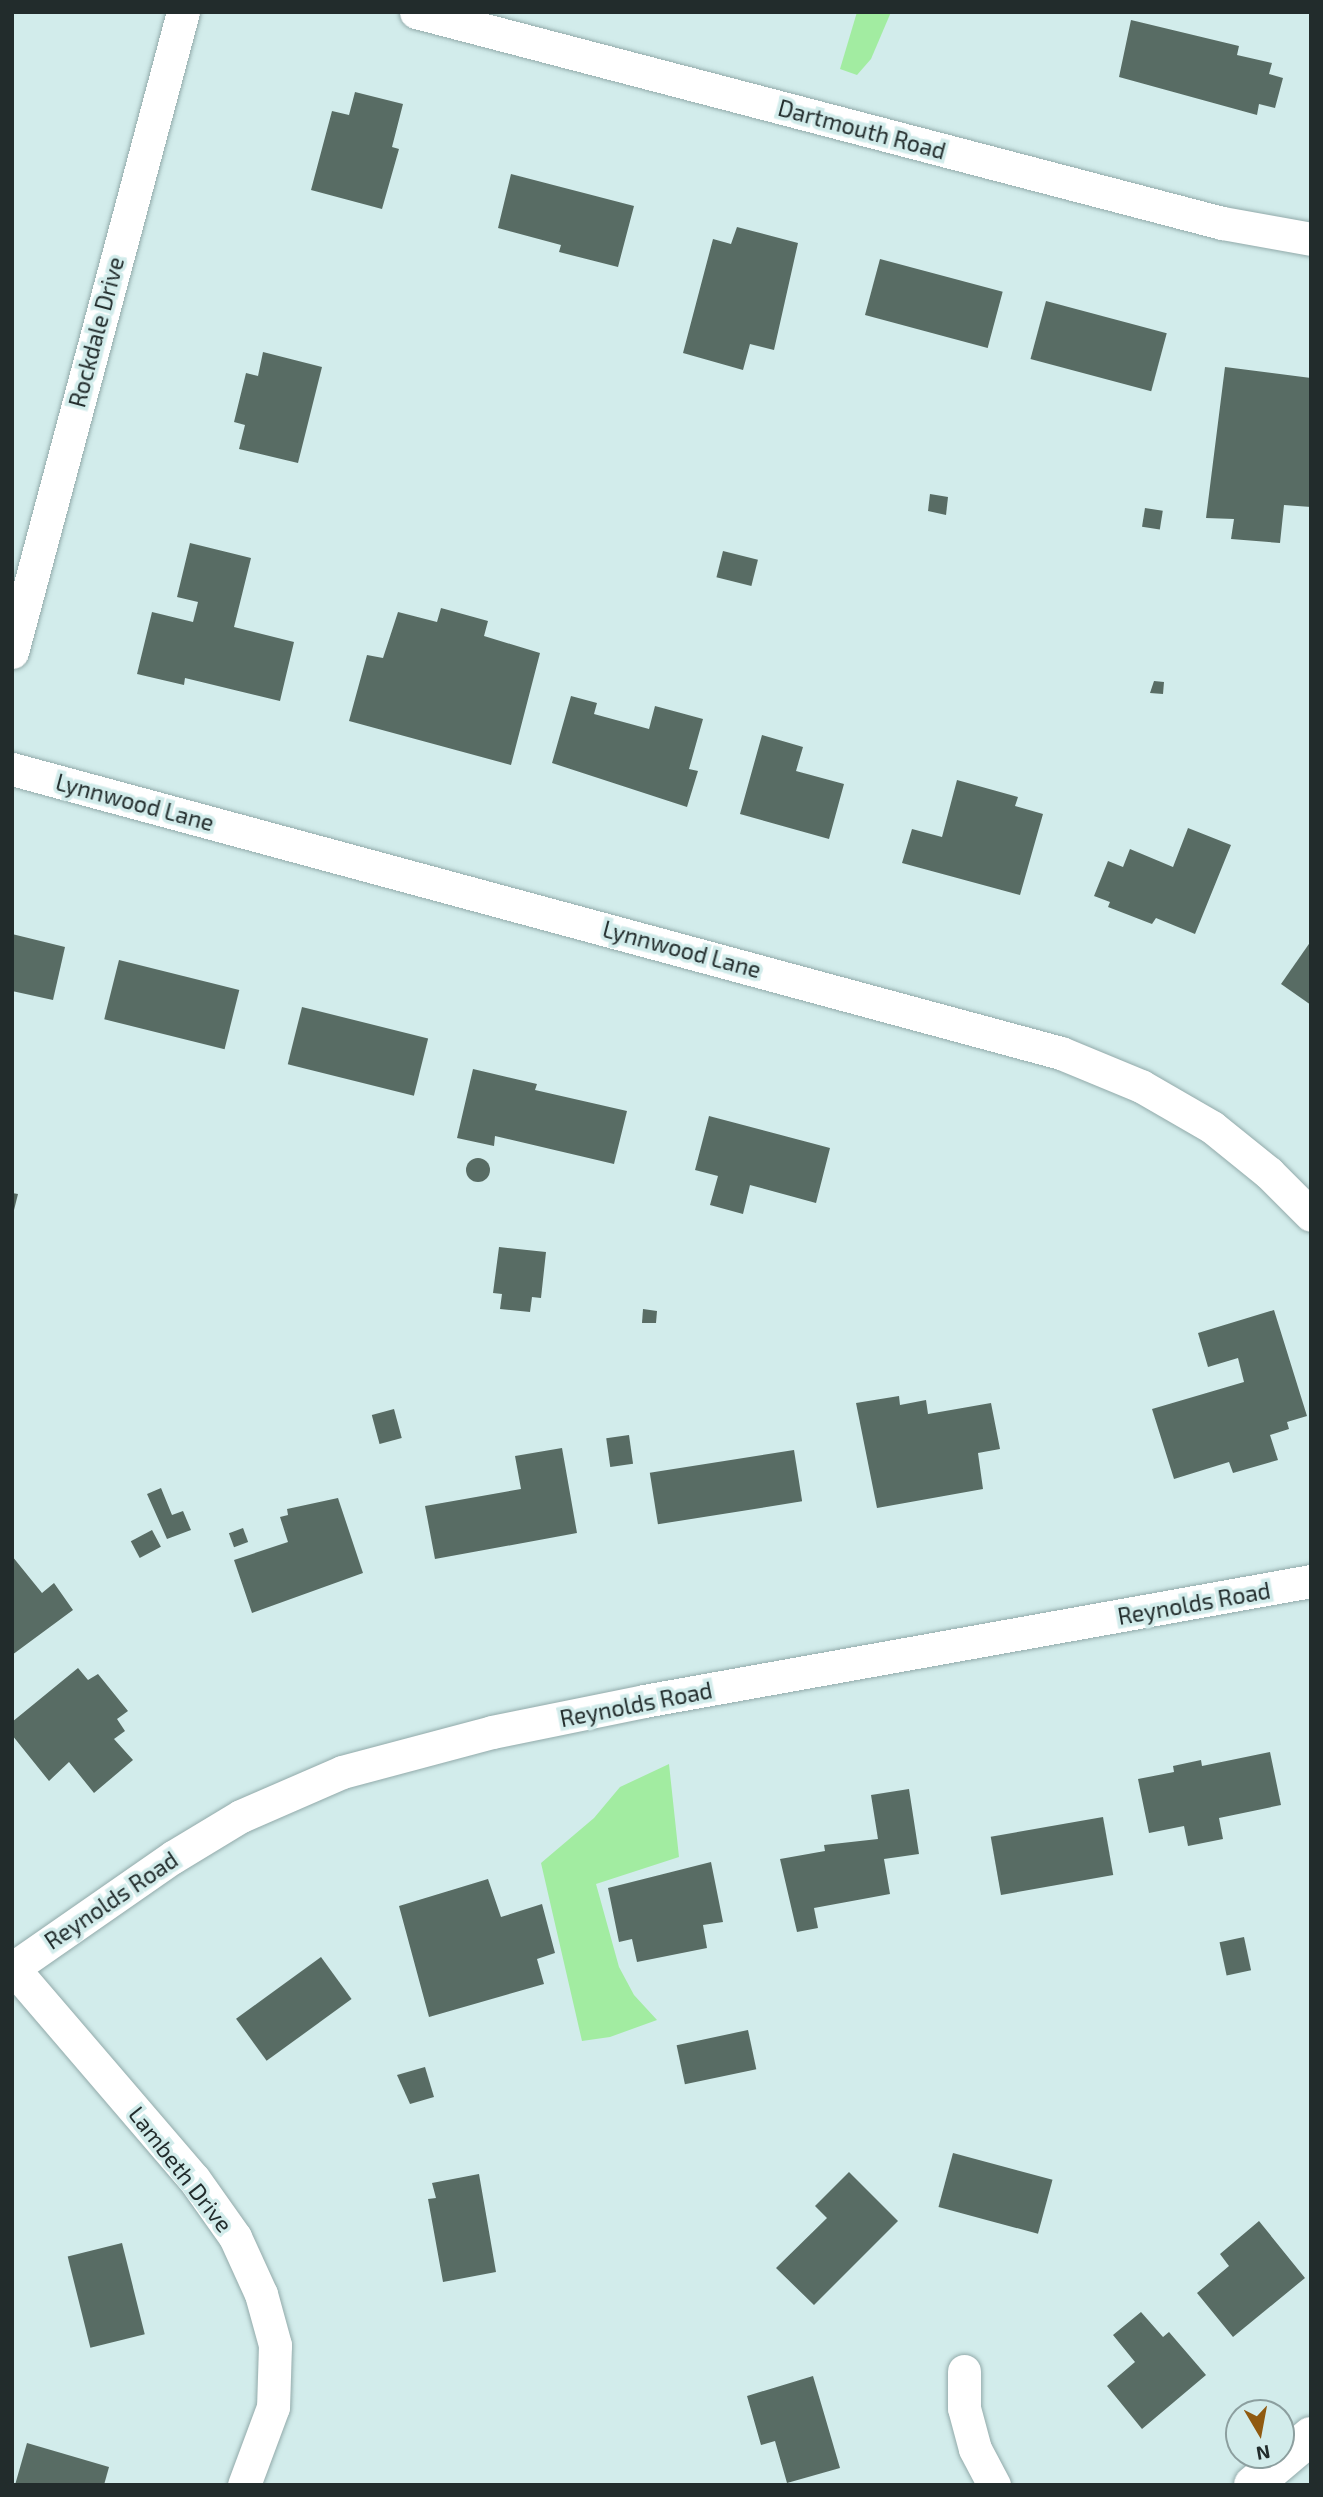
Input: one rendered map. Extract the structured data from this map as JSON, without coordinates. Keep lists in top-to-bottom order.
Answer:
{
  "streets": {
    "street": [
      "Dartmouth Road",
      "Rockdale Drive",
      "Lynnwood Lane",
      "Reynolds Road",
      "Lambeth Drive"
    ]
  },
  "crossings": [
    ["Reynolds Road", "Lambeth Drive"]
  ],
  "north": "bottom"
}
